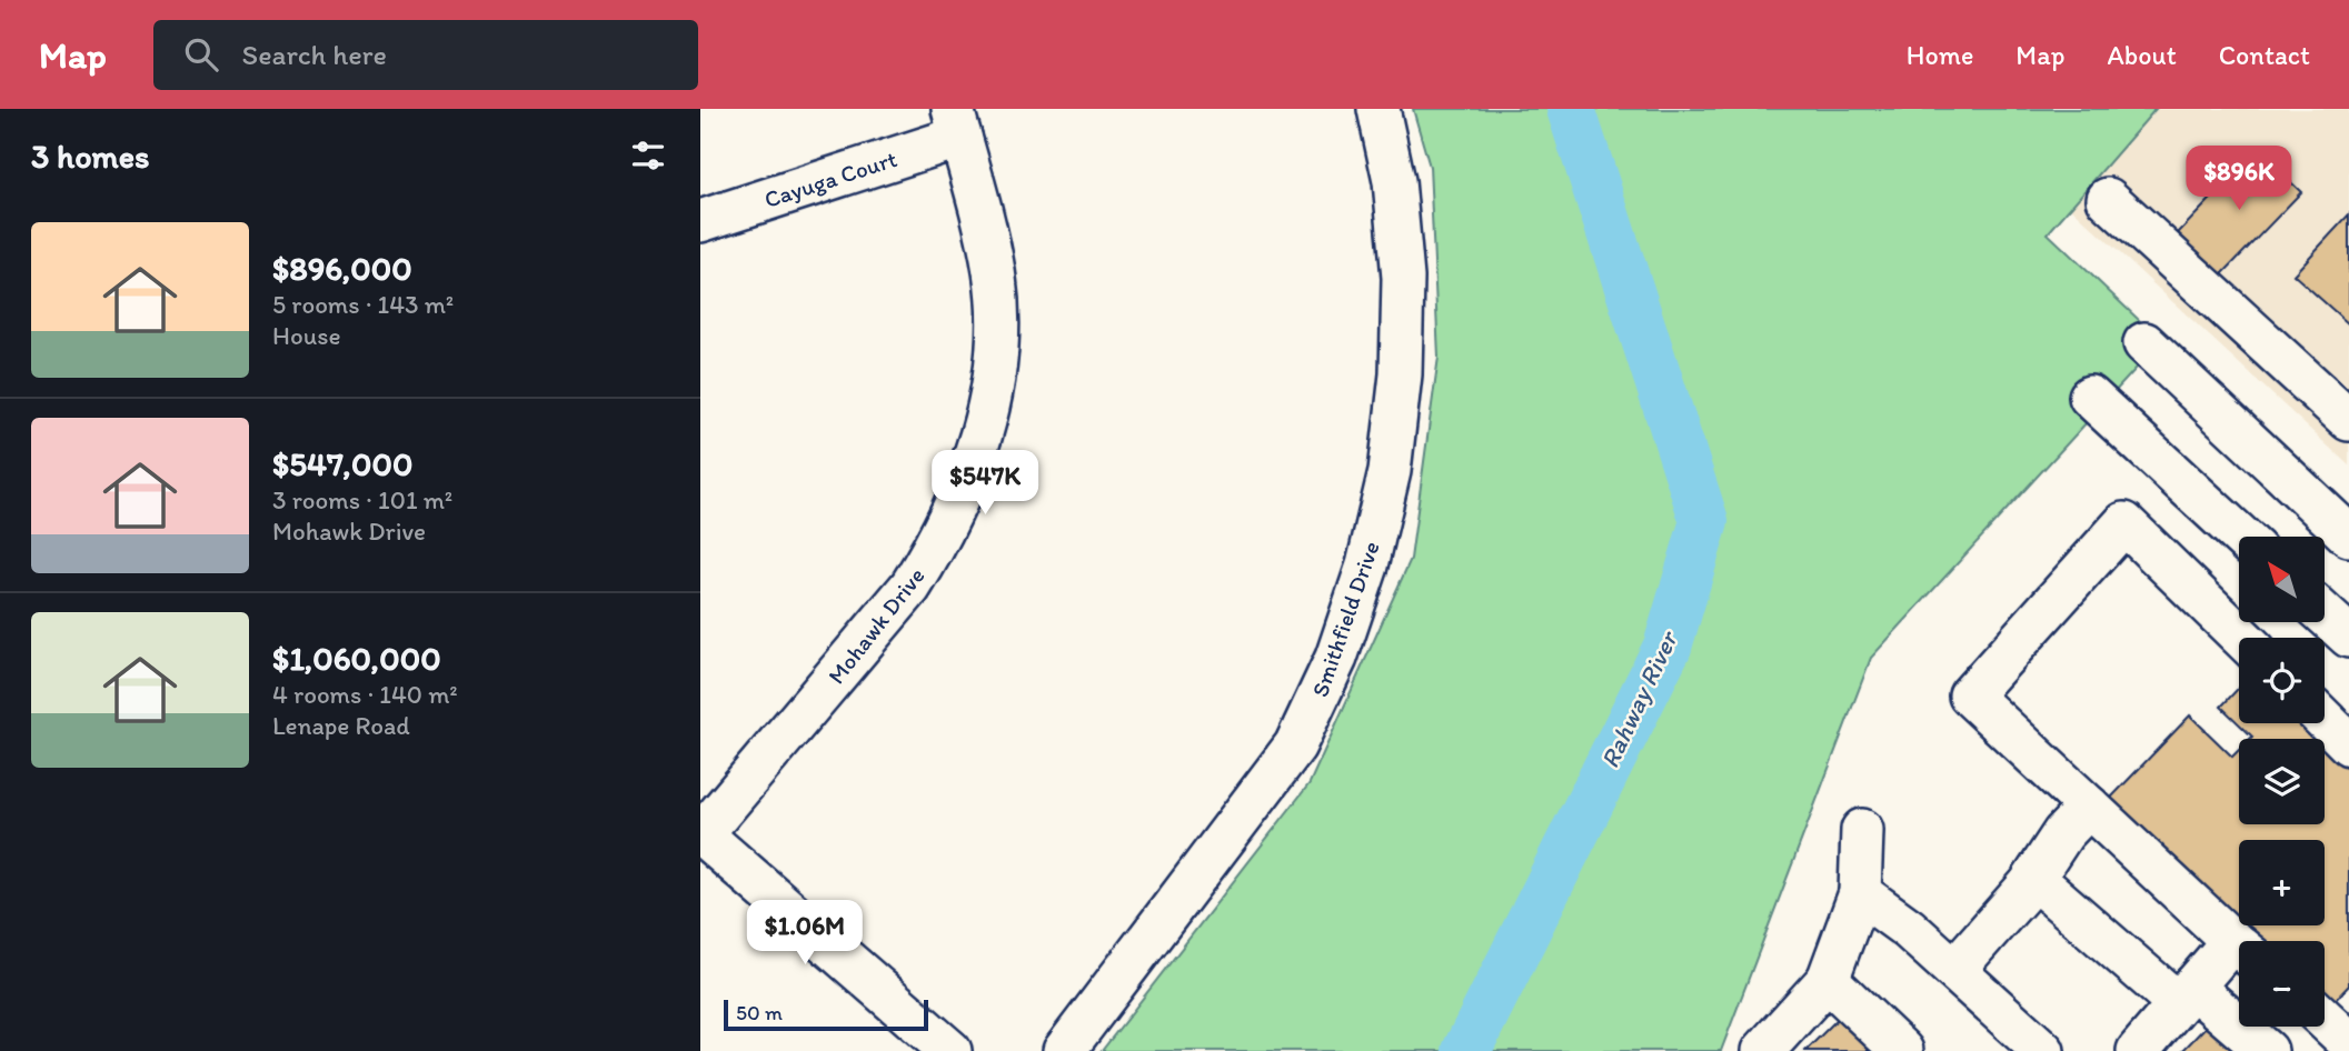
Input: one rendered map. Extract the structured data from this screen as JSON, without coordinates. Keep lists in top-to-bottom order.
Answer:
{
  "streets": {
    "street": ["Cayuga Court", "Smithfield Drive", "Mohawk Drive"]
  },
  "crossings": [
    ["Cayuga Court", "Mohawk Drive"]
  ],
  "water": ["Rahway River"],
  "scale_bar": "50 m",
  "north": "top left",
  "page": {
    "header": "Map",
    "search": "Search here",
    "nav": [
      "Home",
      "Map",
      "About",
      "Contact"
    ],
    "heading": "3 homes",
    "price": ["$896K", "$547K", "$1.06M"],
    "list": [
      {
        "name": "$896,000",
        "note": "5 rooms · 143 m² · House"
      },
      {
        "name": "$547,000",
        "note": "3 rooms · 101 m² · Mohawk Drive"
      },
      {
        "name": "$1,060,000",
        "note": "4 rooms · 140 m² · Lenape Road"
      }
    ],
    "map_buttons": ["+", "−"],
    "scale": "50 m"
  }
}
